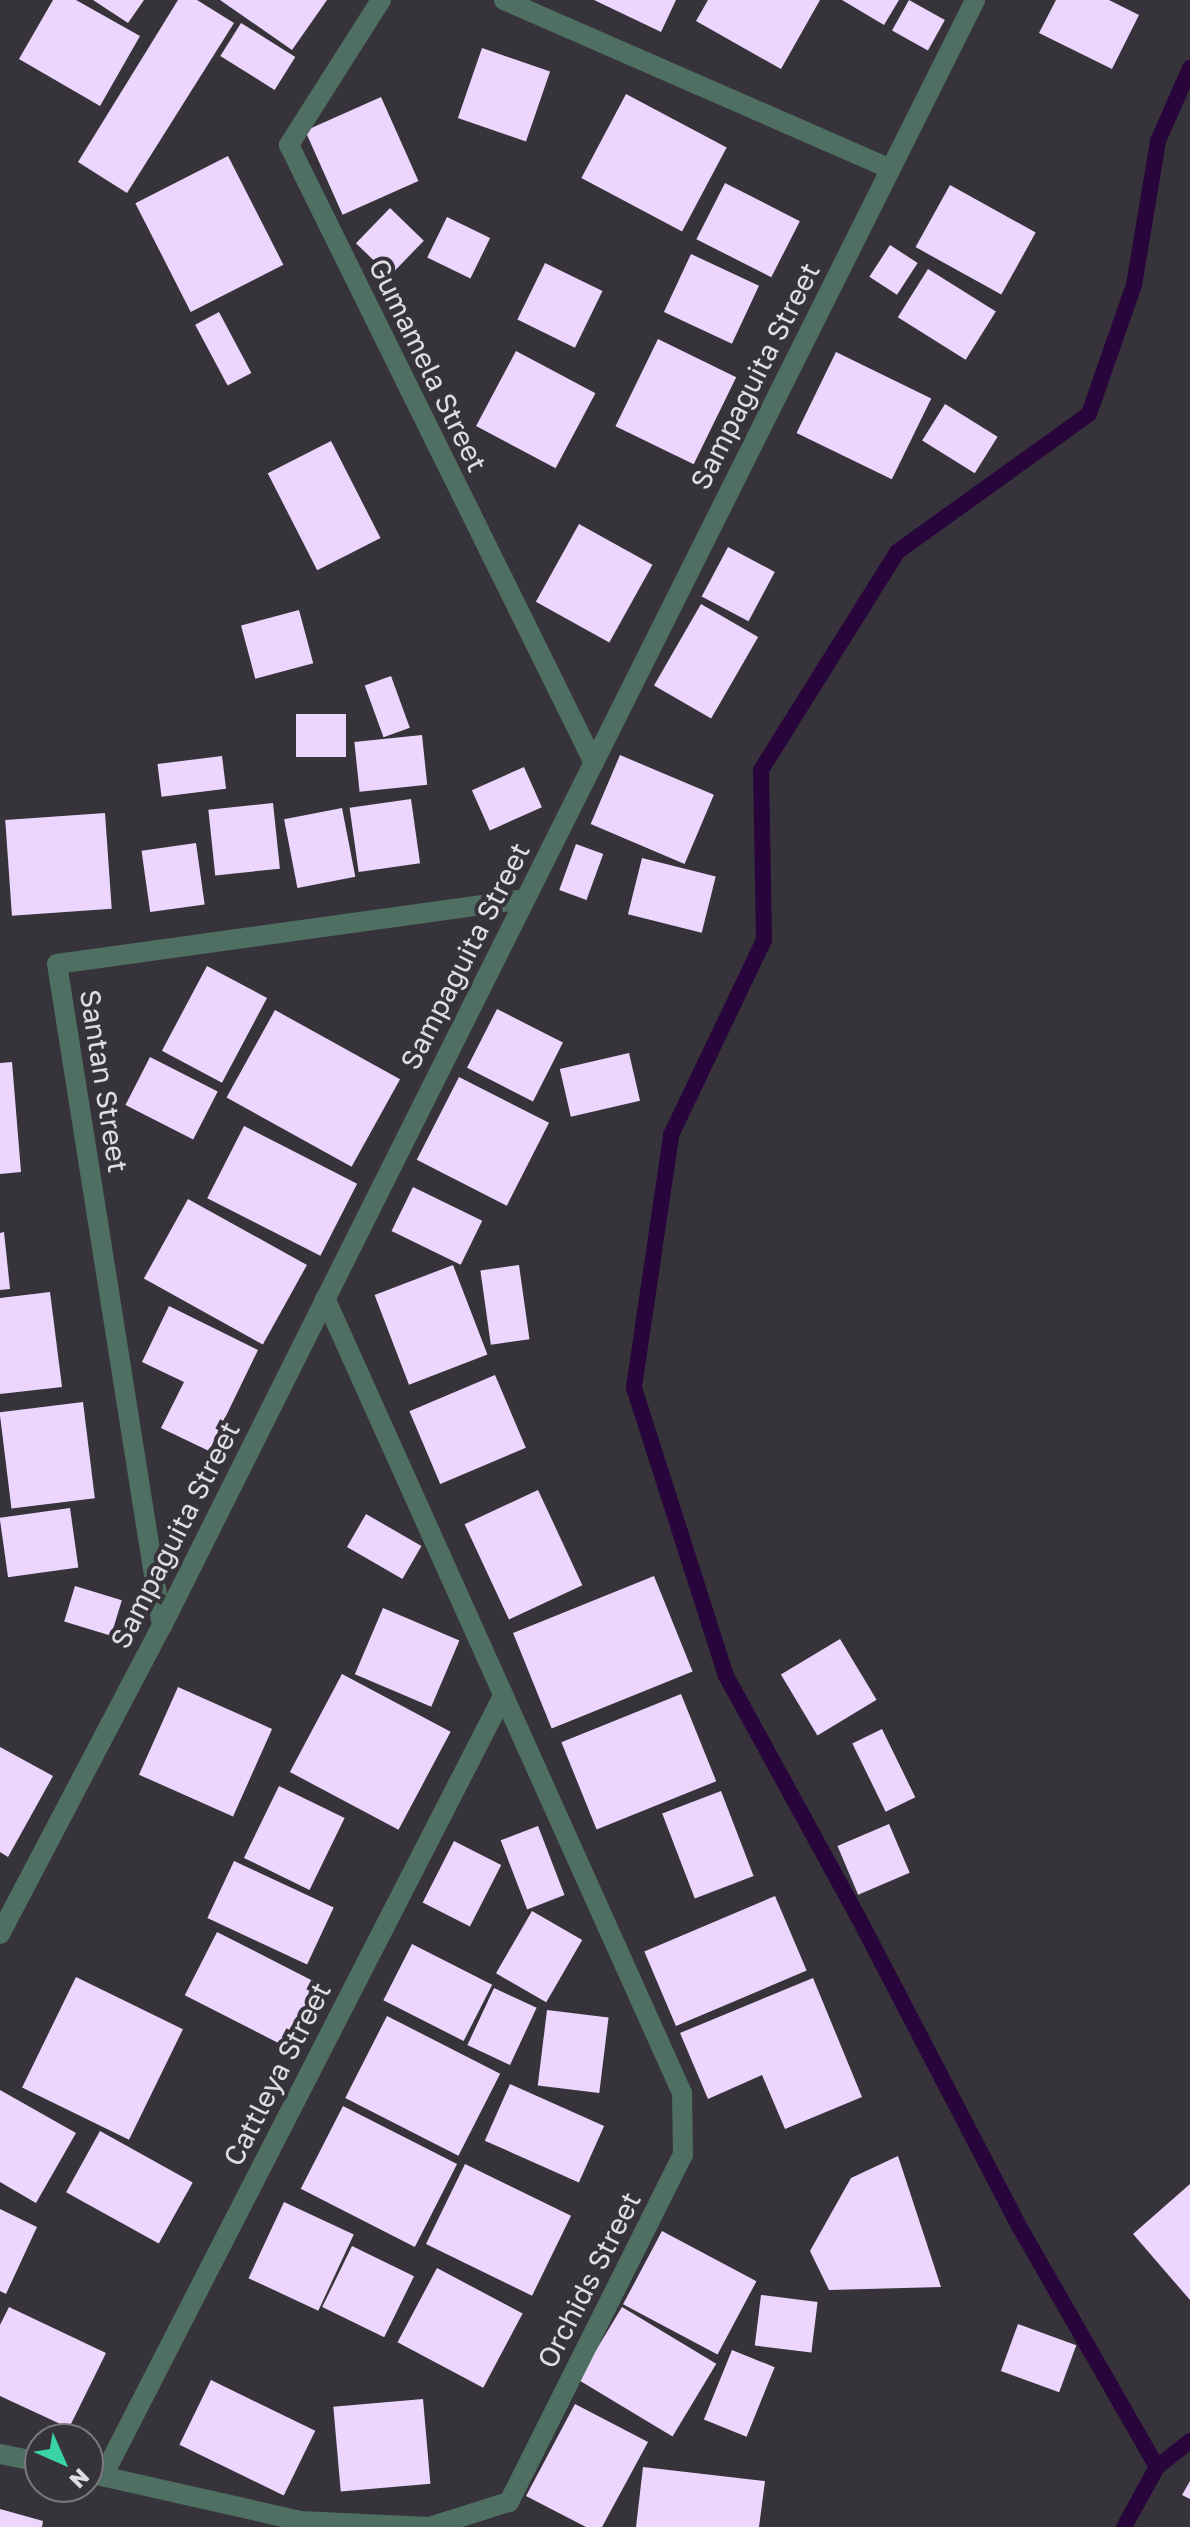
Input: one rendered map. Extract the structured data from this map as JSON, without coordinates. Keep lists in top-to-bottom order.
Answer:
{
  "streets": {
    "street": [
      "Gumamela Street",
      "Sampaguita Street",
      "Santan Street",
      "Cattleya Street",
      "Orchids Street"
    ]
  },
  "crossings": [
    ["Gumamela Street", "Sampaguita Street"],
    ["Sampaguita Street", "Santan Street"],
    ["Sampaguita Street", "Orchids Street"],
    ["Cattleya Street", "Orchids Street"]
  ],
  "north": "bottom right"
}
